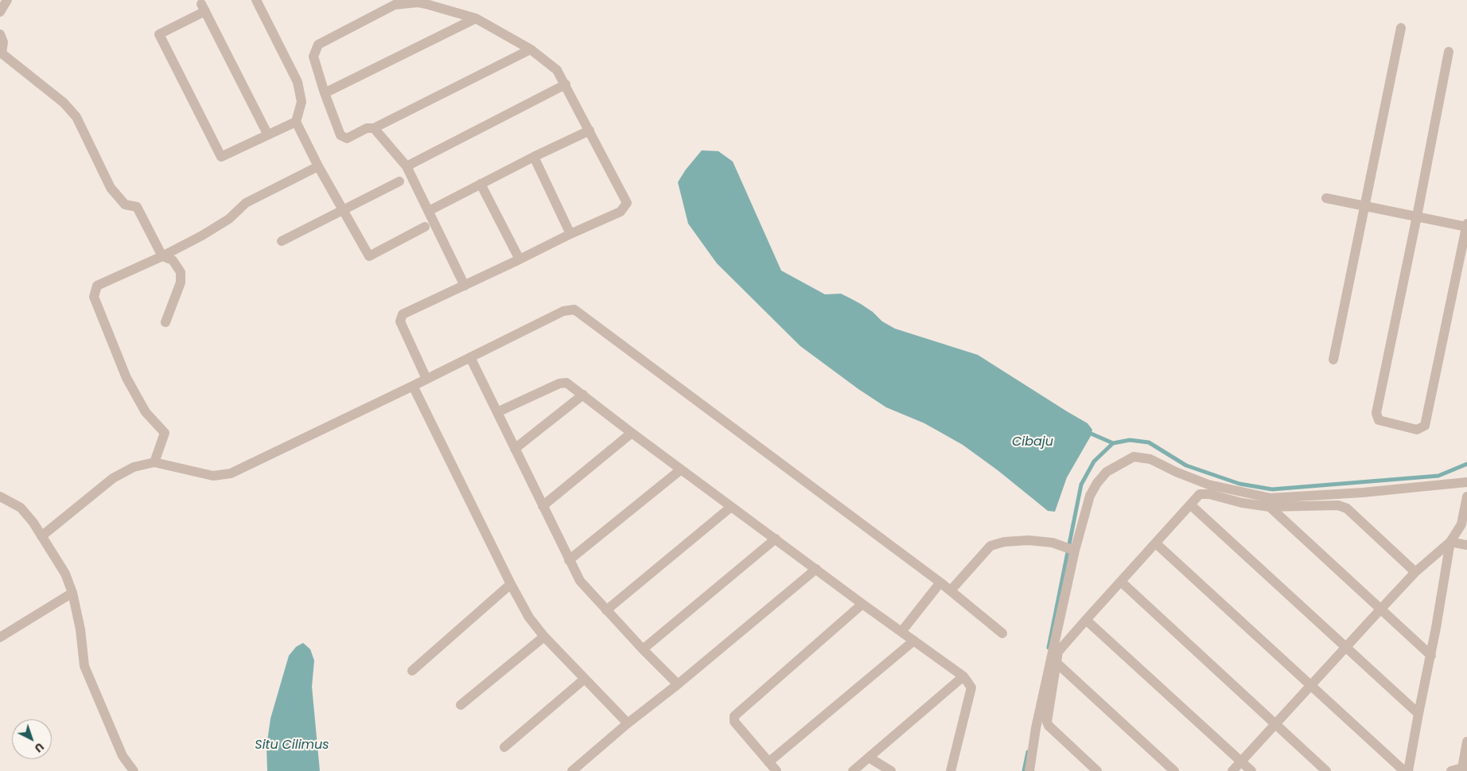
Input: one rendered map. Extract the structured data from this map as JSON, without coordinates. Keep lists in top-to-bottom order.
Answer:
{
  "water": ["Cibaju", "Situ Cilimus"],
  "north": "bottom right"
}
